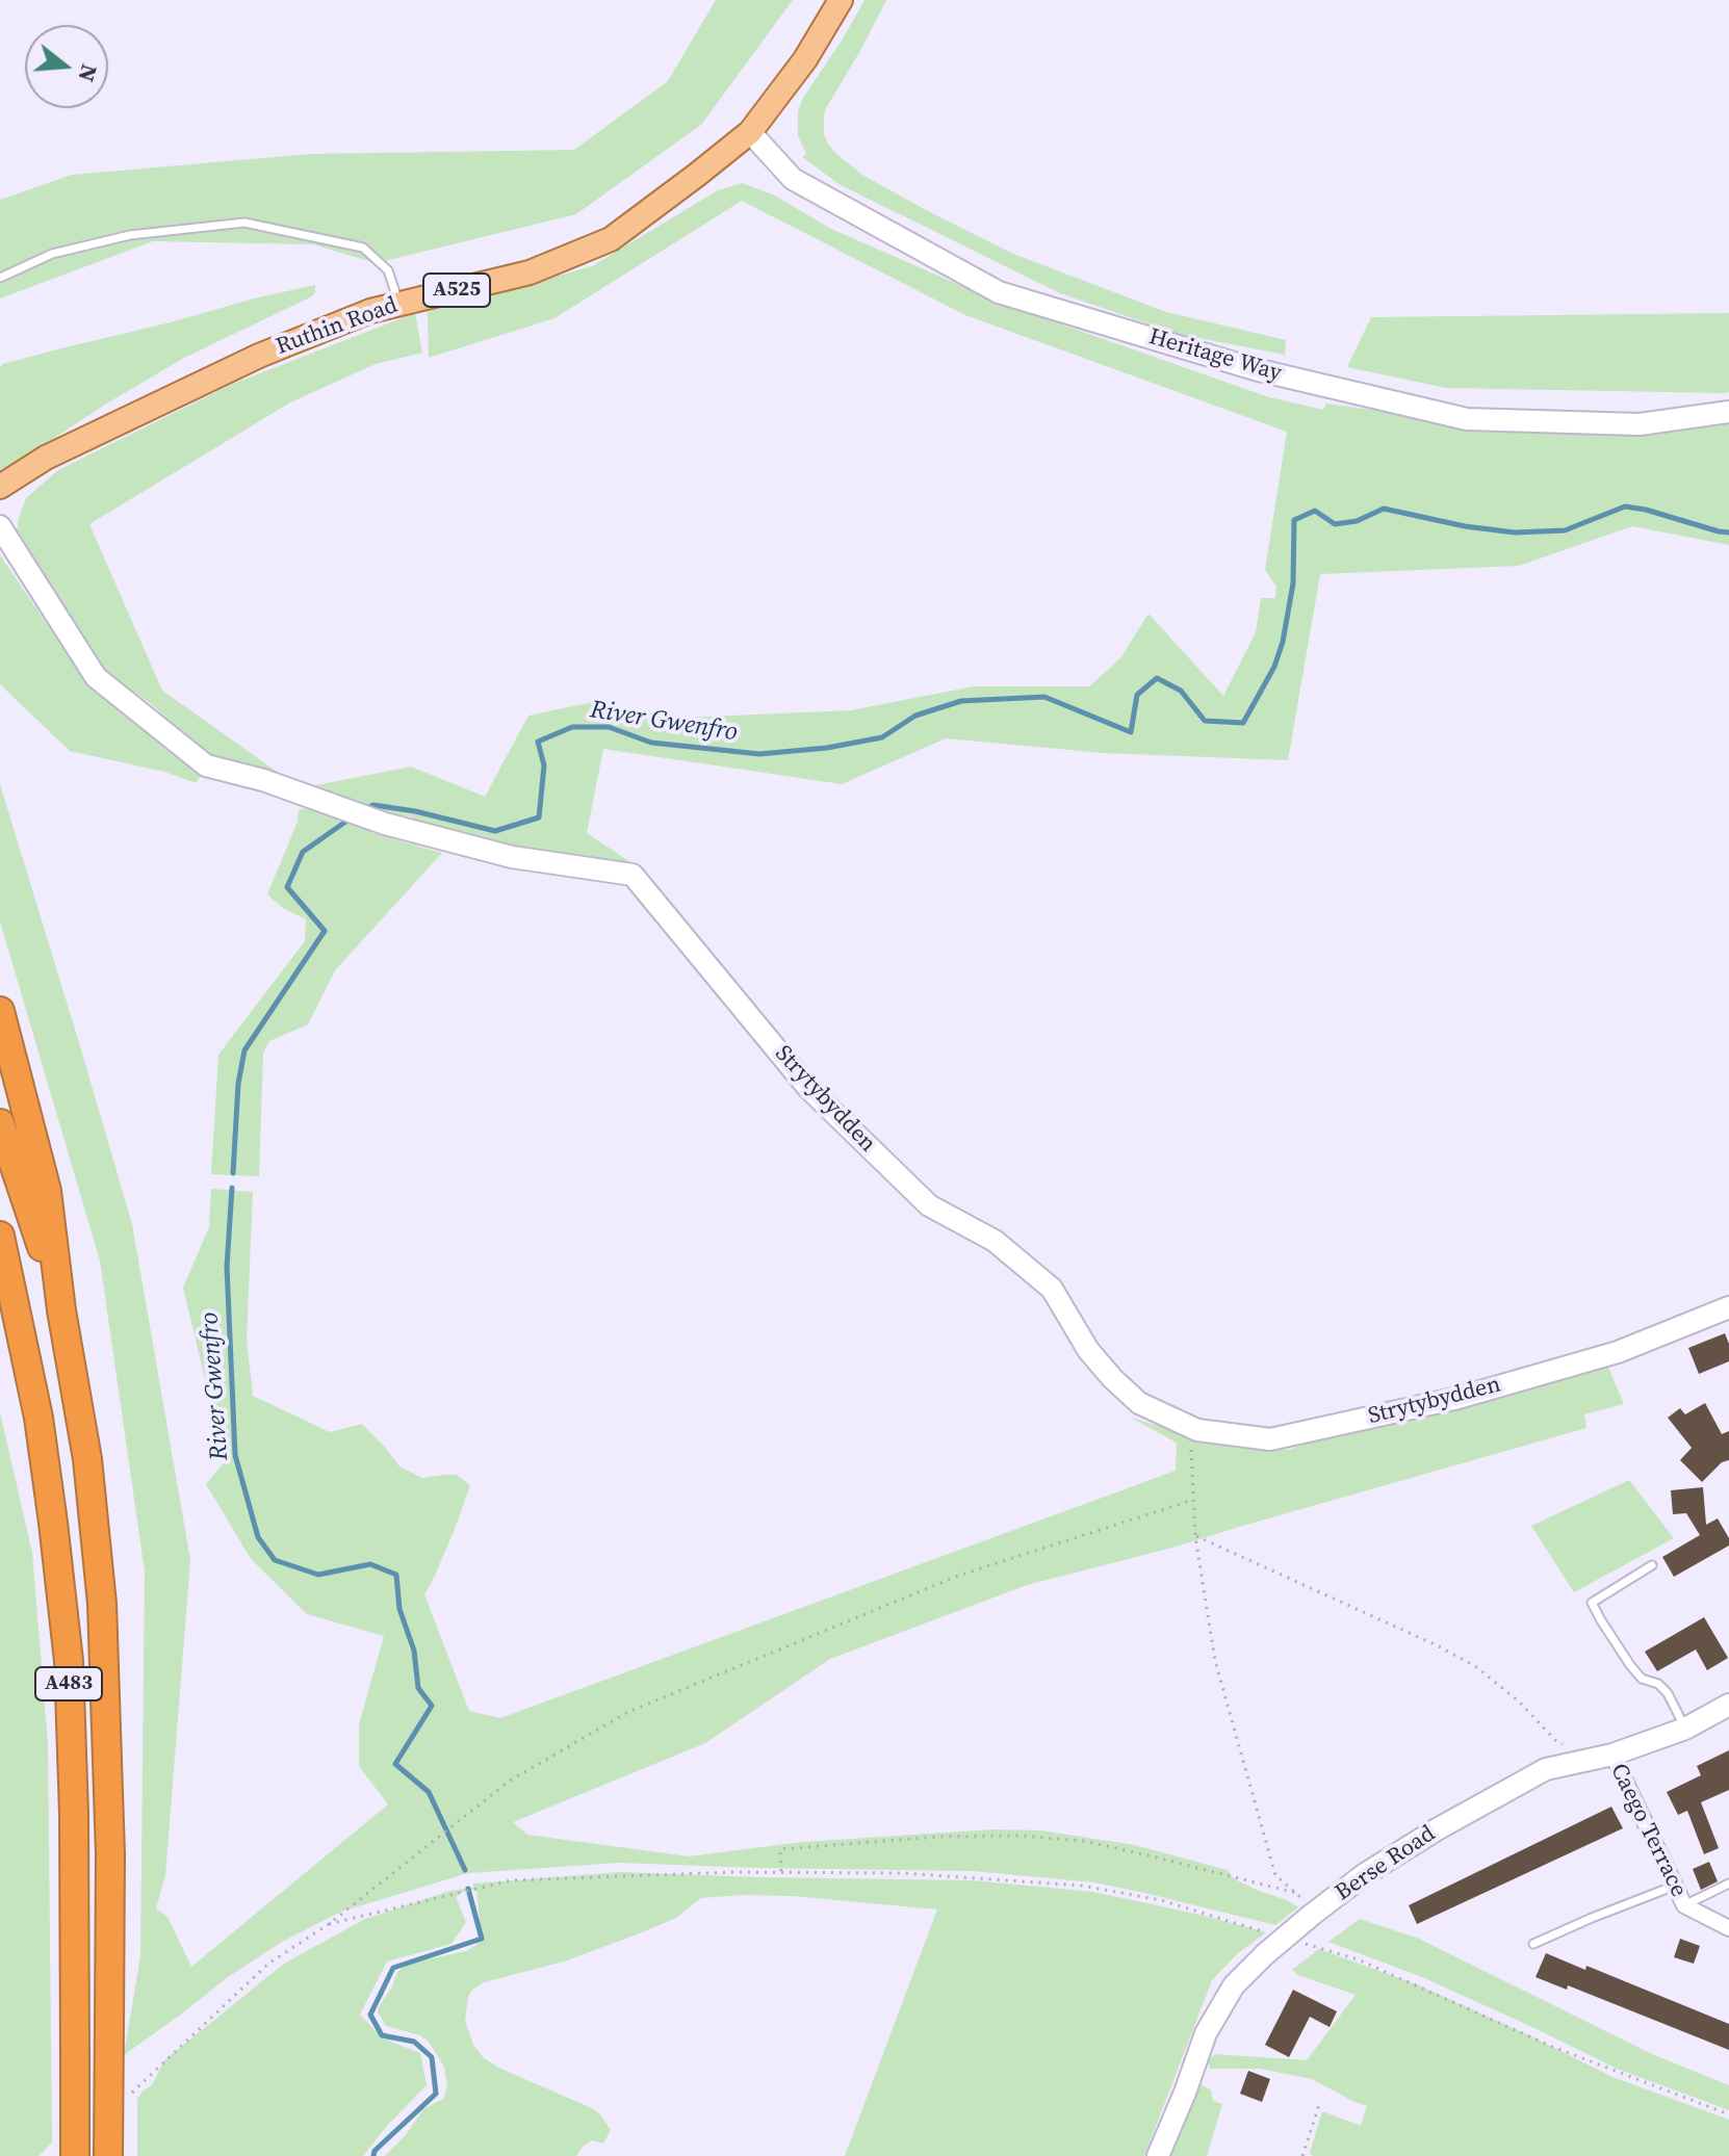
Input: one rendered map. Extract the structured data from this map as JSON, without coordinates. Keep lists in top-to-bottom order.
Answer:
{
  "streets": {
    "highway": ["A483"],
    "main road": ["A525", "Ruthin Road"],
    "street": [
      "Heritage Way",
      "Strytybydden",
      "Caego Terrace",
      "Berse Road"
    ]
  },
  "crossings": [
    ["Ruthin Road", "Heritage Way"],
    ["Caego Terrace", "Berse Road"]
  ],
  "water": ["River Gwenfro"],
  "north": "right"
}
